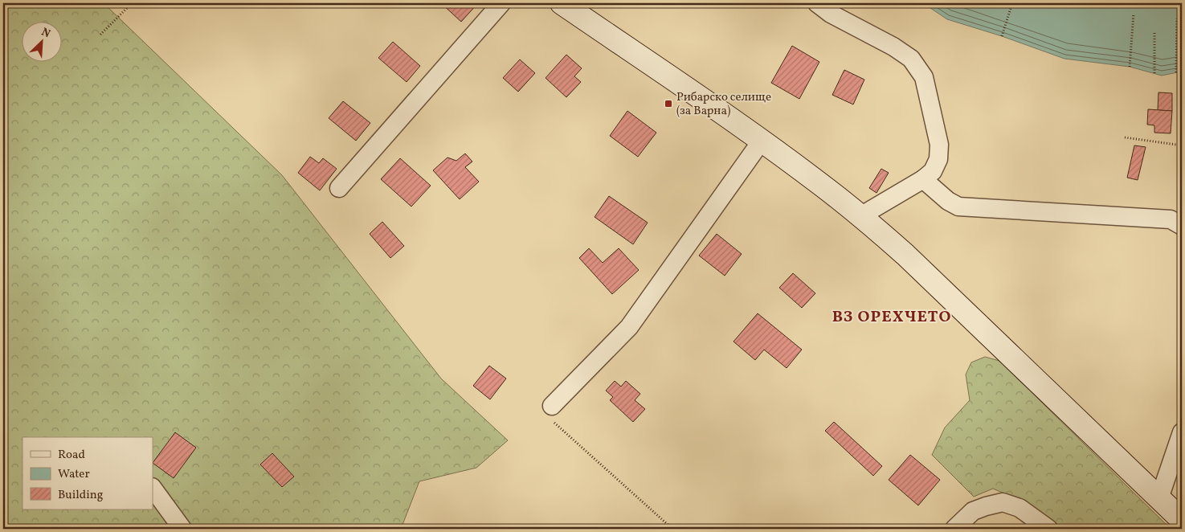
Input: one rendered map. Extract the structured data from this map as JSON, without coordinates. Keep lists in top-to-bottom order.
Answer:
{
  "districts": ["ВЗ ОРЕХЧЕТО"],
  "places": {
    "transit": ["Рибарско селище (за Варна)"]
  },
  "legend": ["Road", "Water", "Building"],
  "north": "top right"
}
